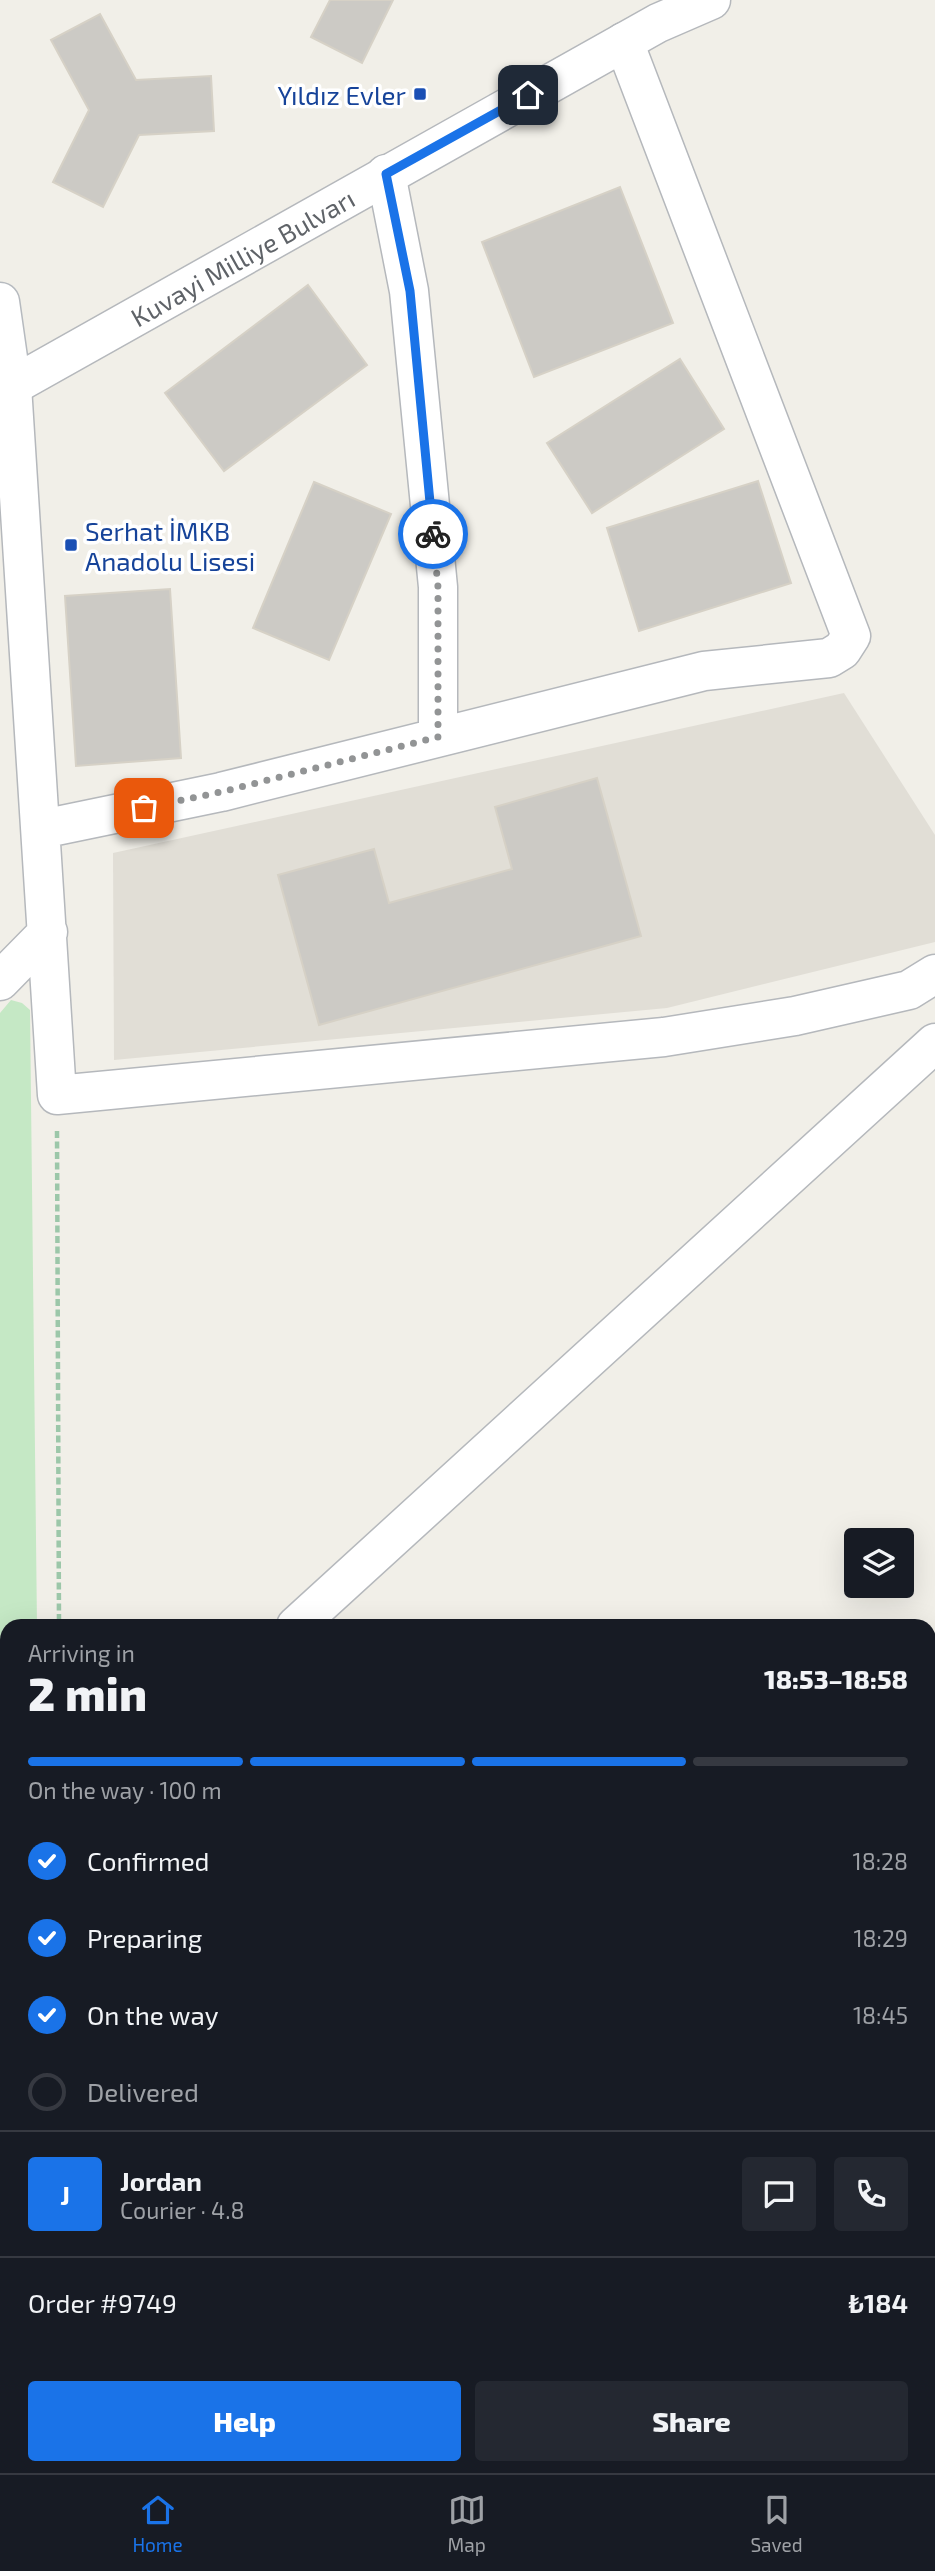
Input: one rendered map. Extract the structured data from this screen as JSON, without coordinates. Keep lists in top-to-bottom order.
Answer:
{
  "streets": {
    "street": ["Kuvayi Milliye Bulvarı"]
  },
  "places": {
    "transit": ["Yıldız Evler", "Serhat İMKB Anadolu Lisesi"]
  },
  "page": {
    "heading": ["2 min", "Arriving in", "18:53–18:58"],
    "panel": [
      "Jordan",
      "Courier · 4.8",
      "Order #9749",
      "₺184"
    ],
    "bar": "On the way · 100 m",
    "list": [
      ["Confirmed", "18:28"],
      ["Preparing", "18:29"],
      ["On the way", "18:45"],
      "Delivered"
    ],
    "round": "J",
    "buttons": ["Help", "Share"],
    "tabs": ["Home", "Map", "Saved"]
  }
}
